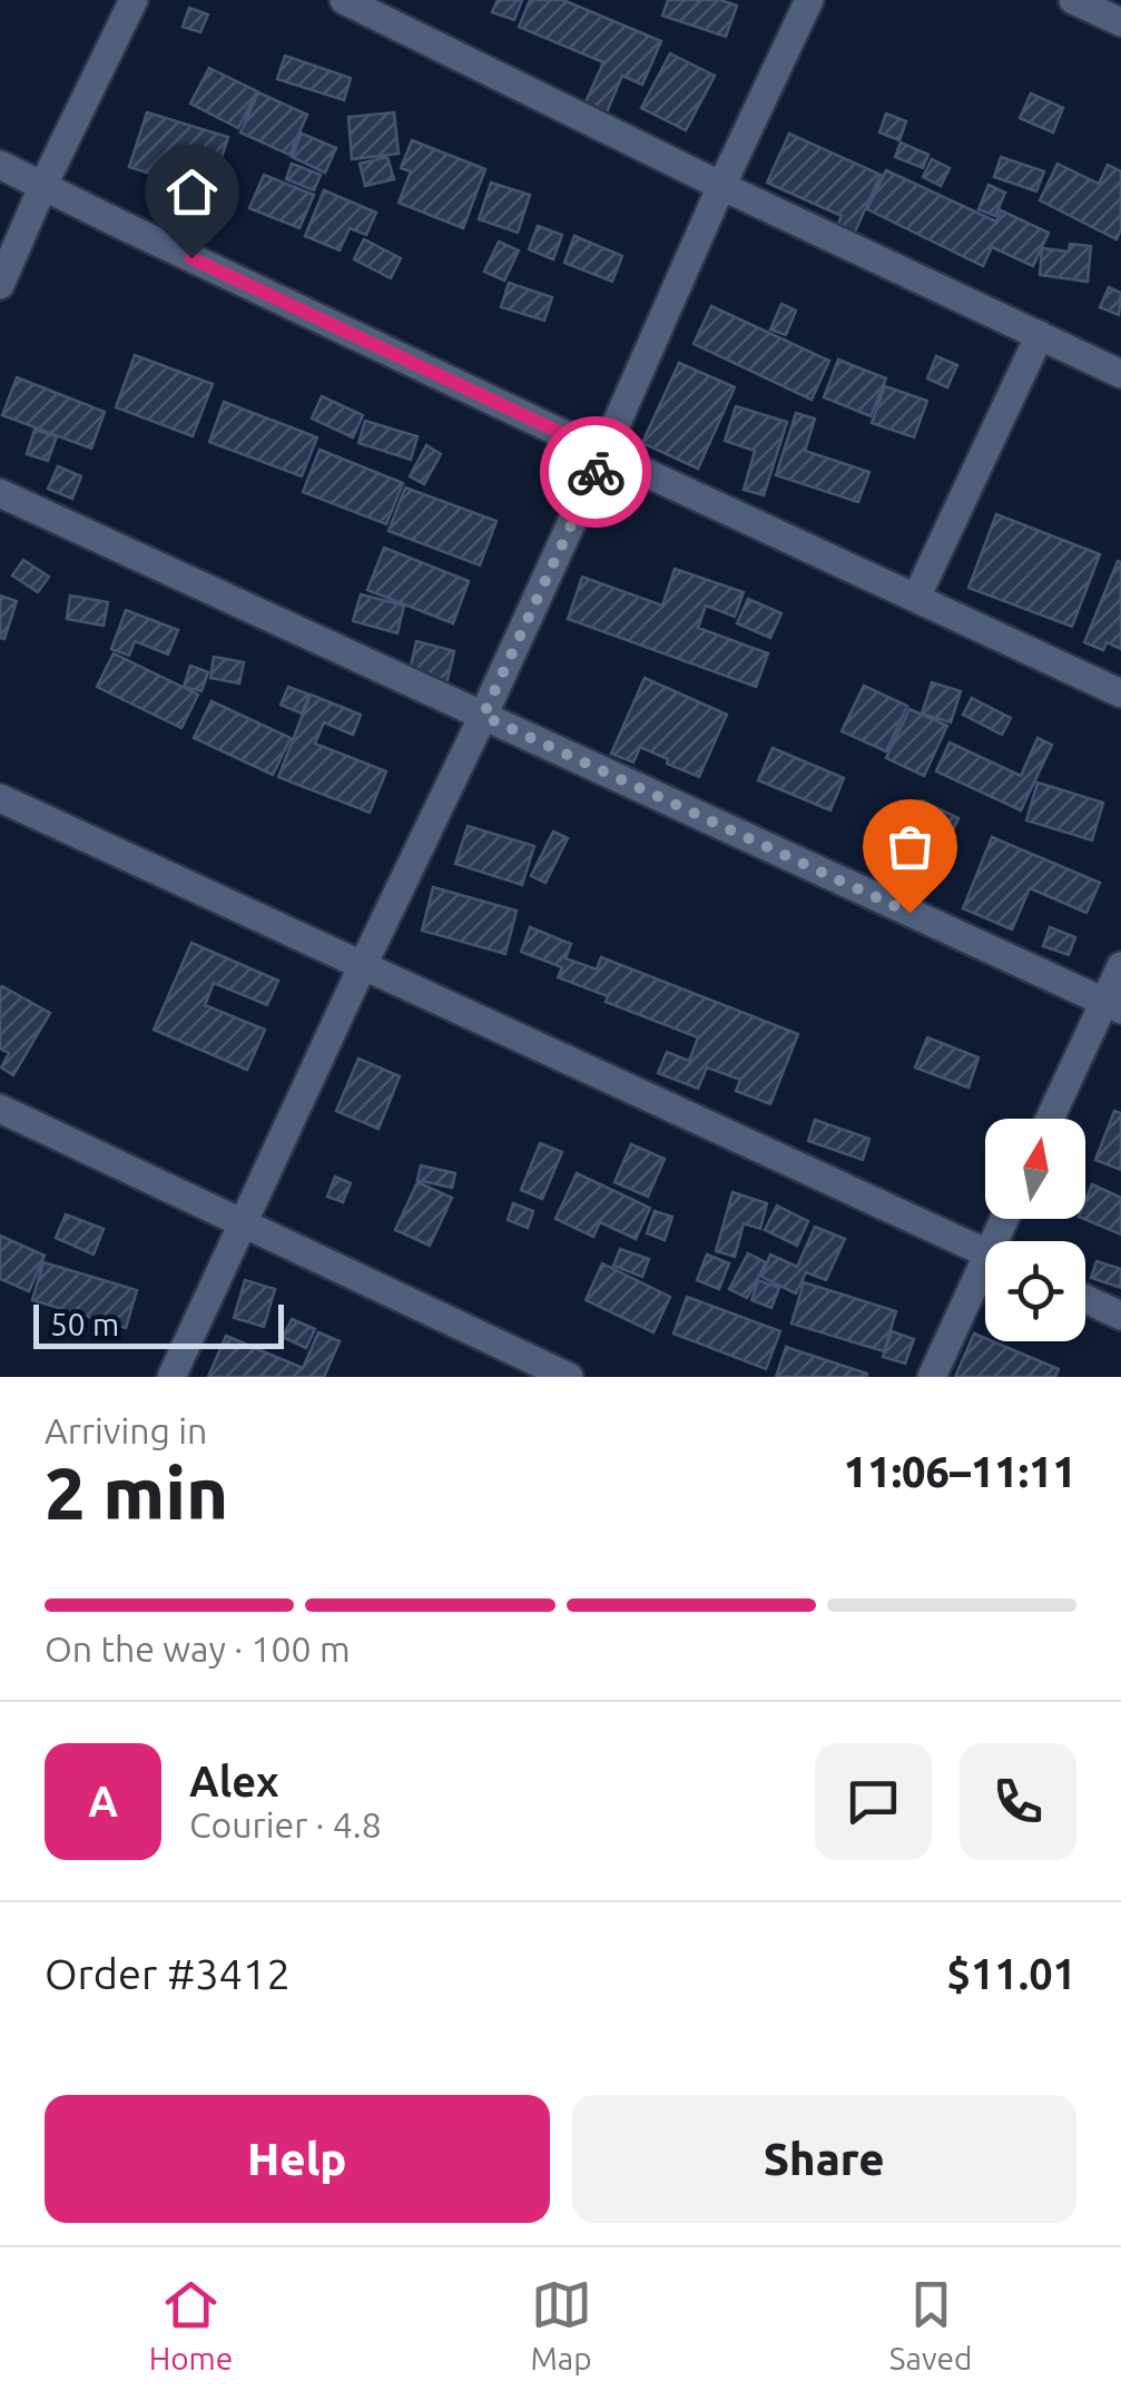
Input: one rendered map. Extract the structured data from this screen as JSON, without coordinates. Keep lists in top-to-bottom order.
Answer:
{
  "scale_bar": "50 m",
  "north": "top",
  "page": {
    "scale": "50 m",
    "heading": ["2 min", "Arriving in", "11:06–11:11"],
    "panel": [
      "Alex",
      "Courier · 4.8",
      "Order #3412",
      "$11.01"
    ],
    "bar": "On the way · 100 m",
    "round": "A",
    "buttons": ["Help", "Share"],
    "tabs": ["Home", "Map", "Saved"]
  }
}
